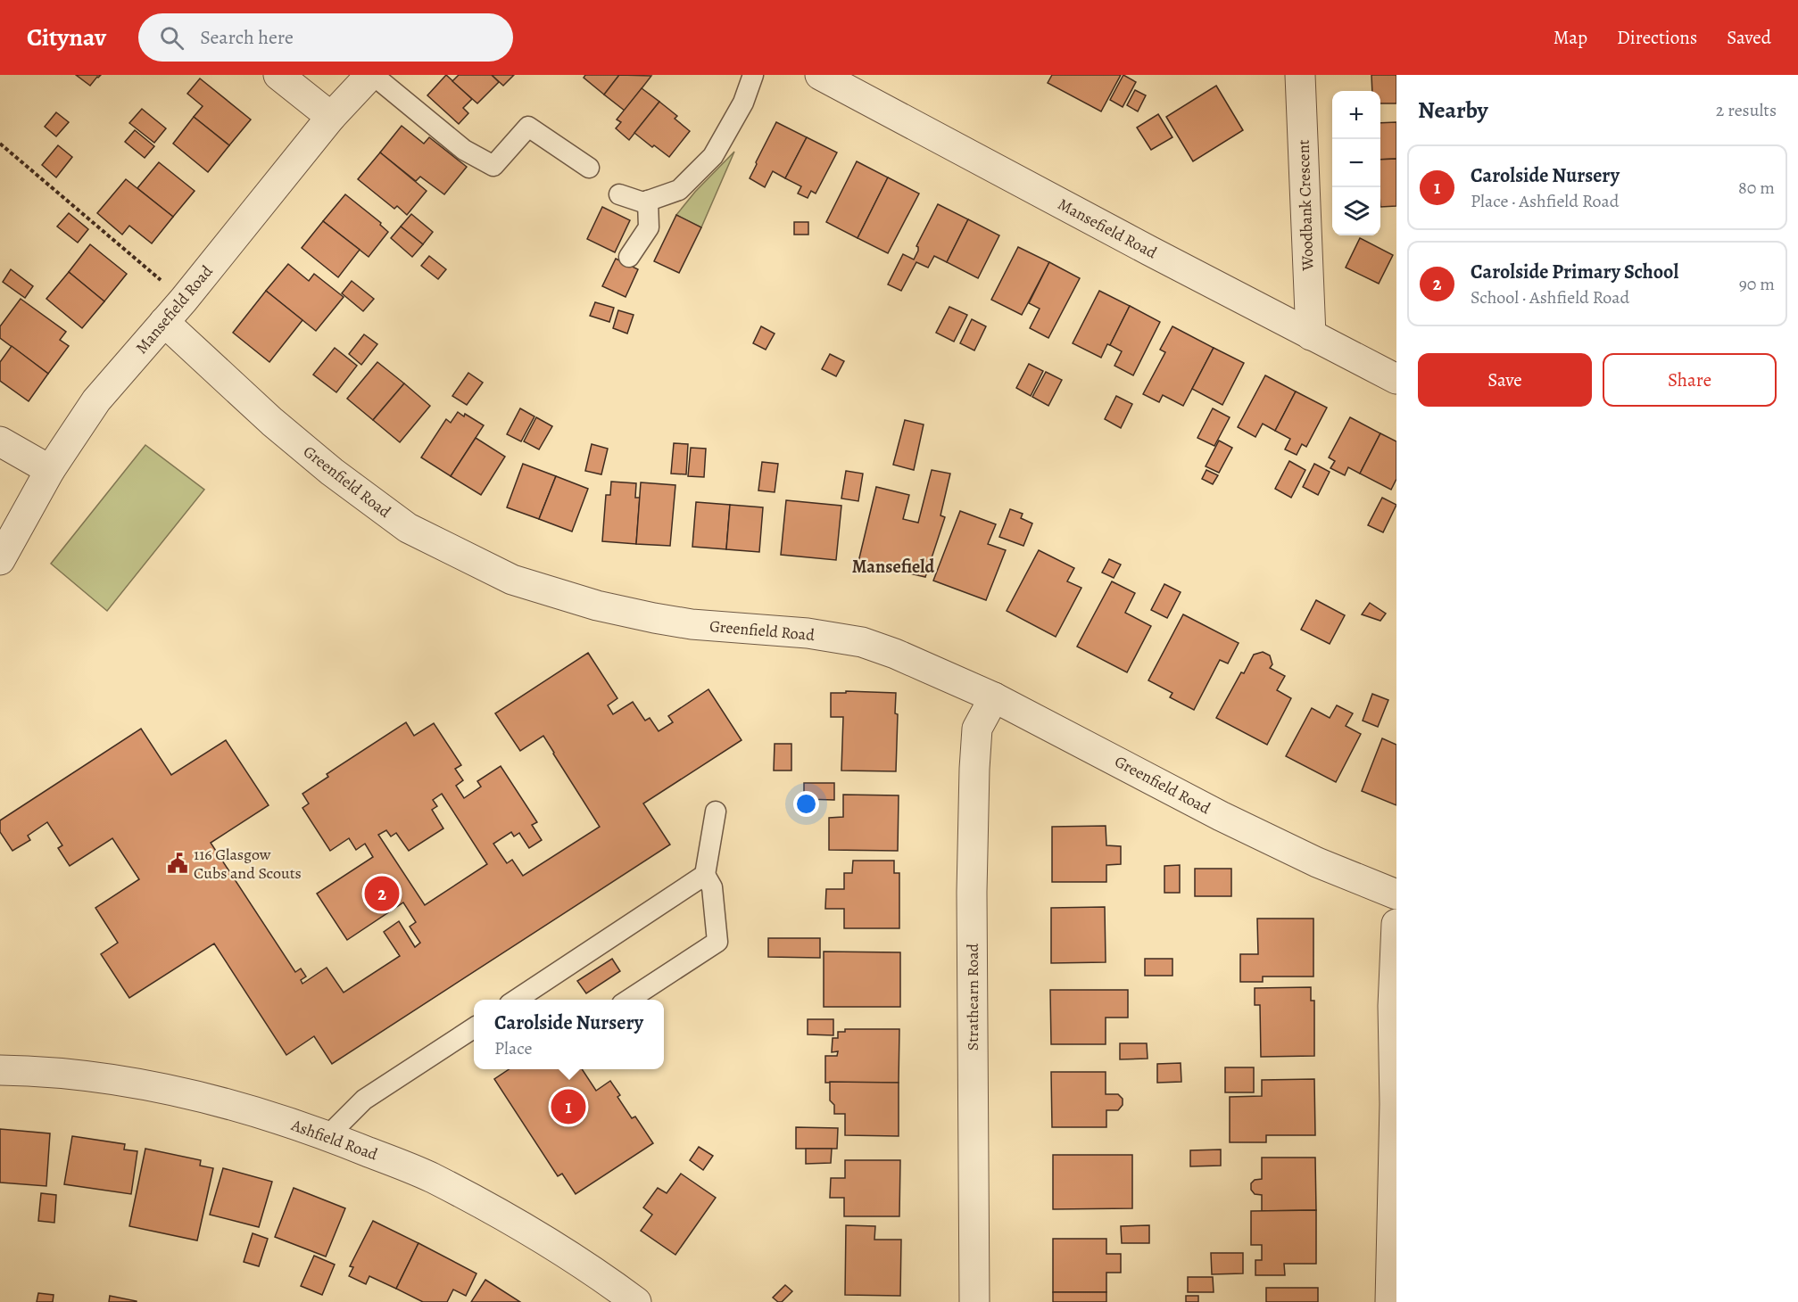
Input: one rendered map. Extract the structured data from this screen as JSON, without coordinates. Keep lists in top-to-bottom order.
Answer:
{
  "streets": {
    "street": [
      "Woodbank Crescent",
      "Mansefield Road",
      "Greenfield Road",
      "Strathearn Road",
      "Ashfield Road"
    ]
  },
  "crossings": [
    ["Woodbank Crescent", "Mansefield Road"],
    ["Mansefield Road", "Greenfield Road"],
    ["Greenfield Road", "Strathearn Road"]
  ],
  "districts": ["Mansefield"],
  "places": {
    "public building": ["116 Glasgow Cubs and Scouts"]
  },
  "page": {
    "header": "Citynav",
    "search": "Search here",
    "nav": ["Map", "Directions", "Saved"],
    "heading": ["Nearby", "2 results"],
    "map_buttons": ["+", "−"],
    "list": [
      {
        "mark": "1",
        "name": "Carolside Nursery",
        "note": "Place · Ashfield Road",
        "value": "80 m"
      },
      {
        "mark": "2",
        "name": "Carolside Primary School",
        "note": "School · Ashfield Road",
        "value": "90 m"
      }
    ],
    "buttons": ["Save", "Share"],
    "pins": ["2", "1"],
    "popup": ["Carolside Nursery", "Place"]
  }
}
